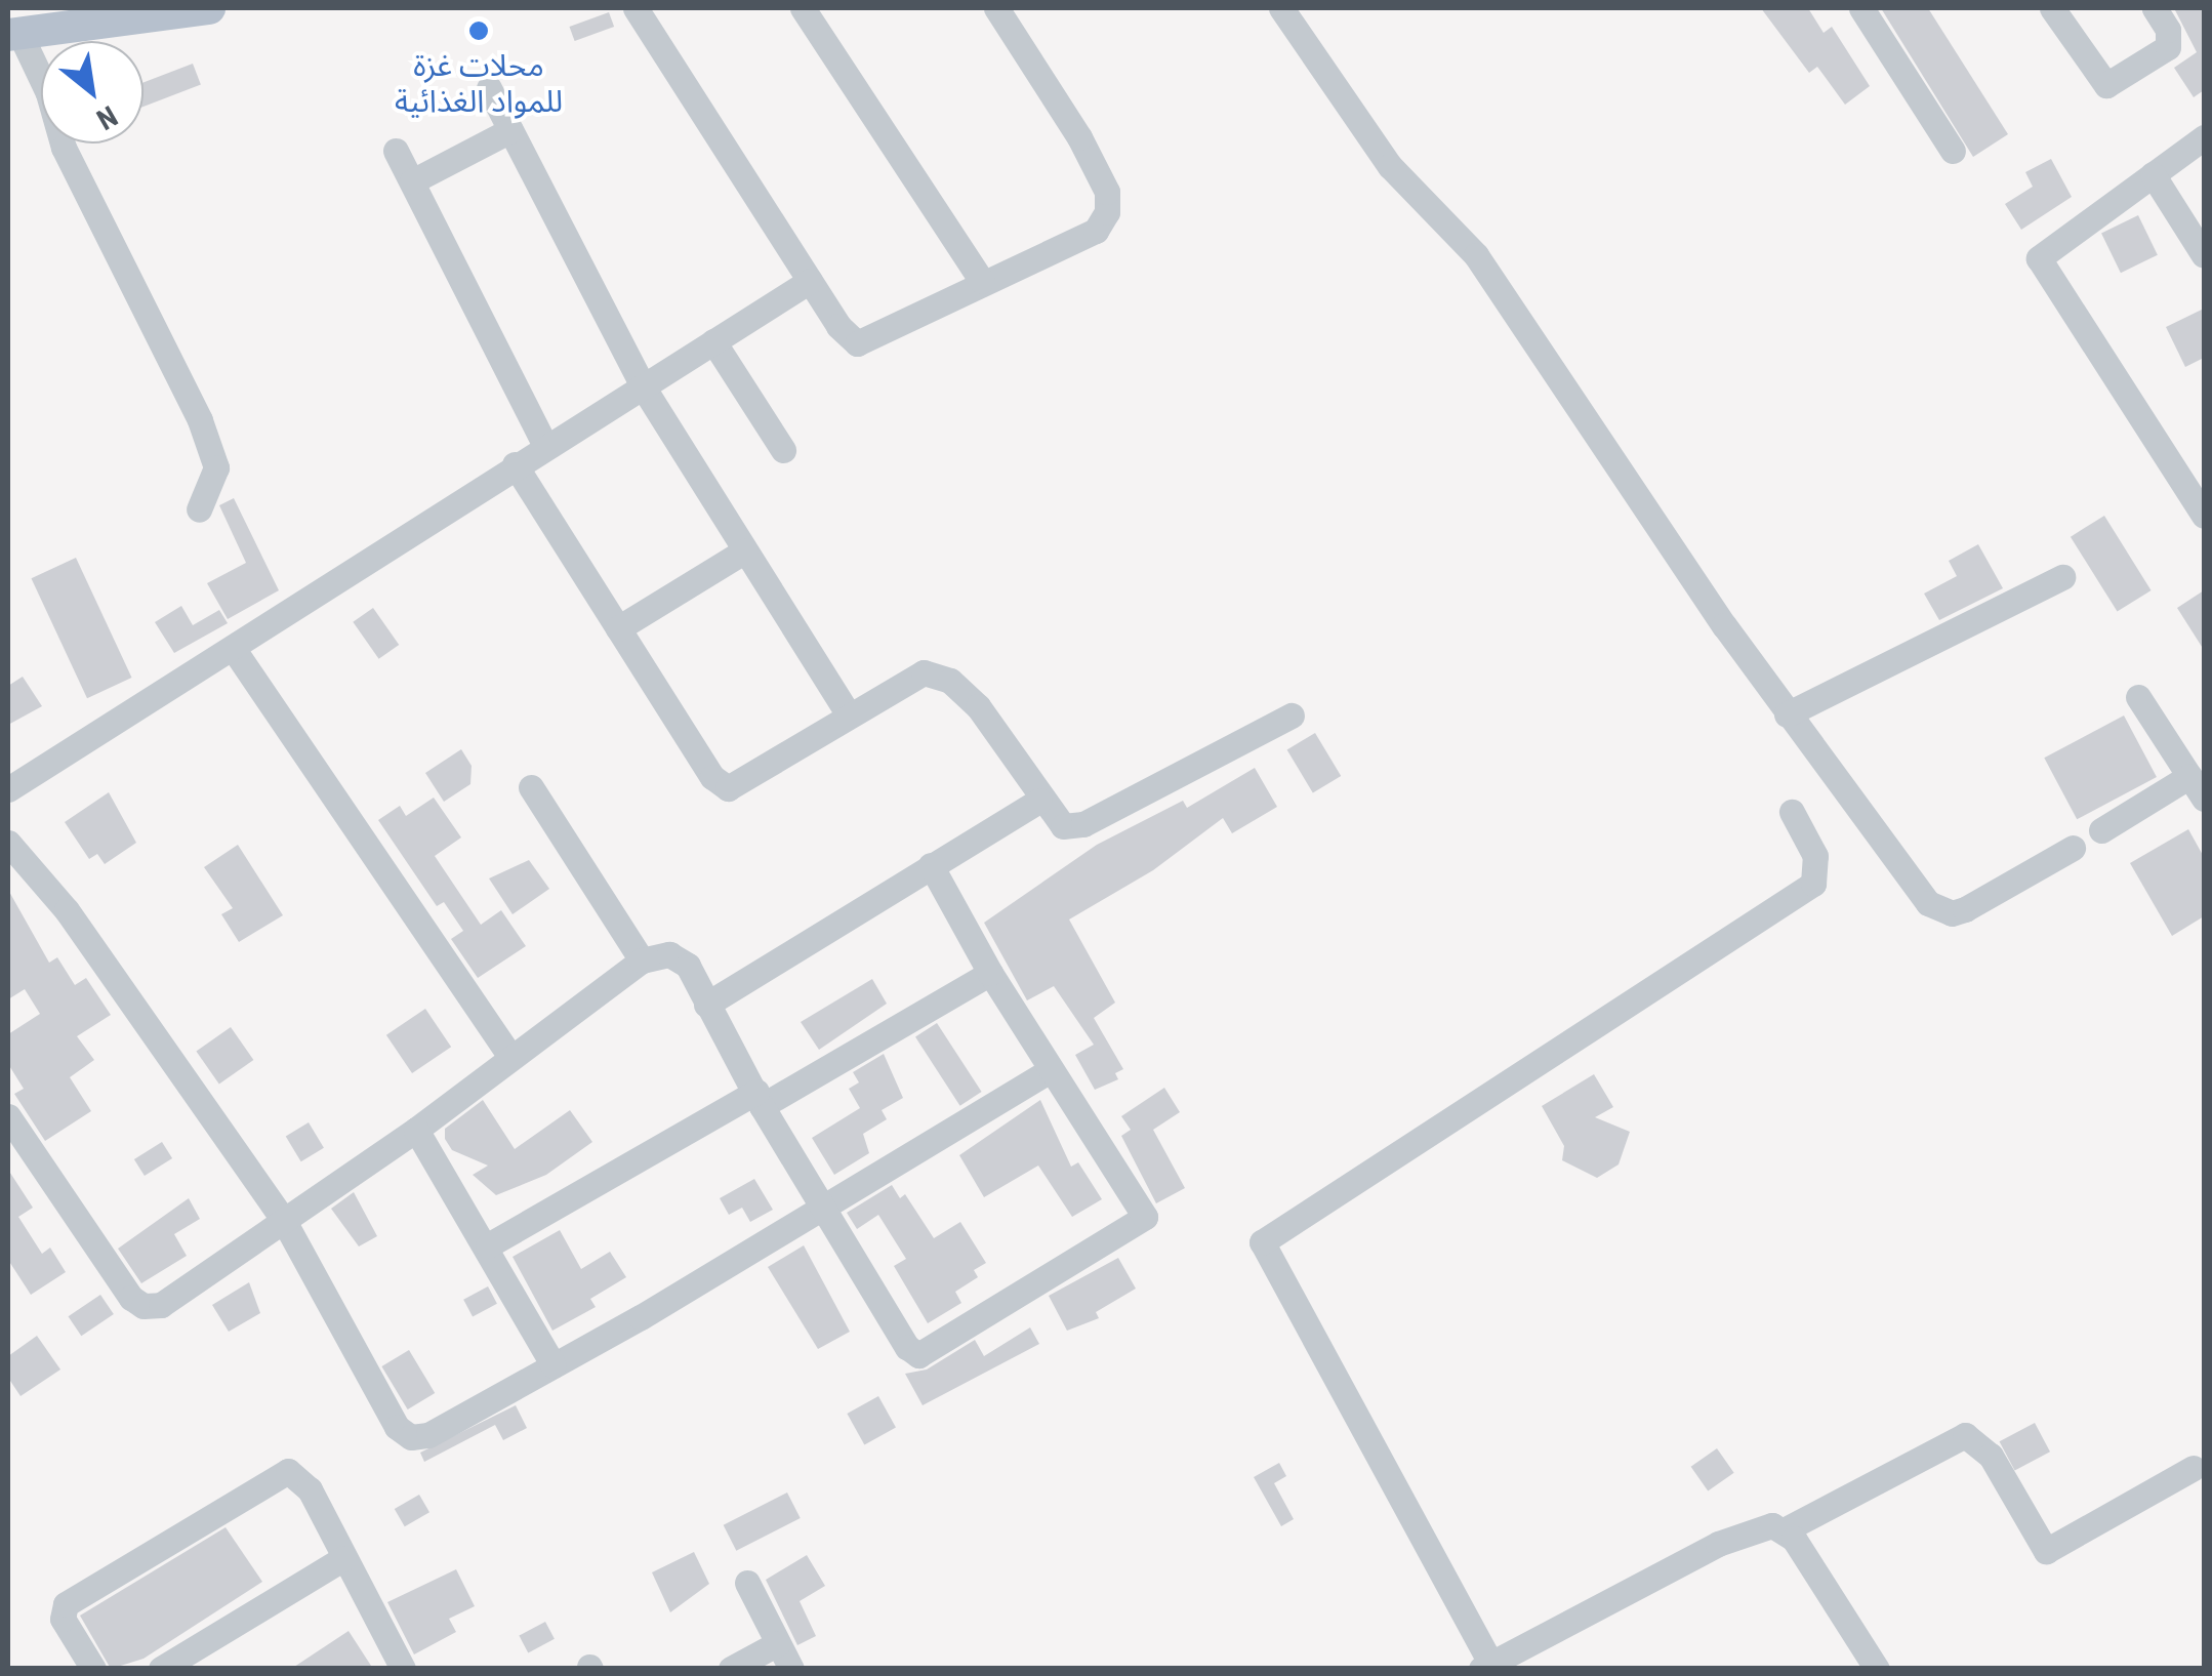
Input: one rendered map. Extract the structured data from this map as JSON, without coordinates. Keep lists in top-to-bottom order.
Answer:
{
  "places": ["محلات غزة للمواد الغذائية"],
  "north": "bottom right"
}
